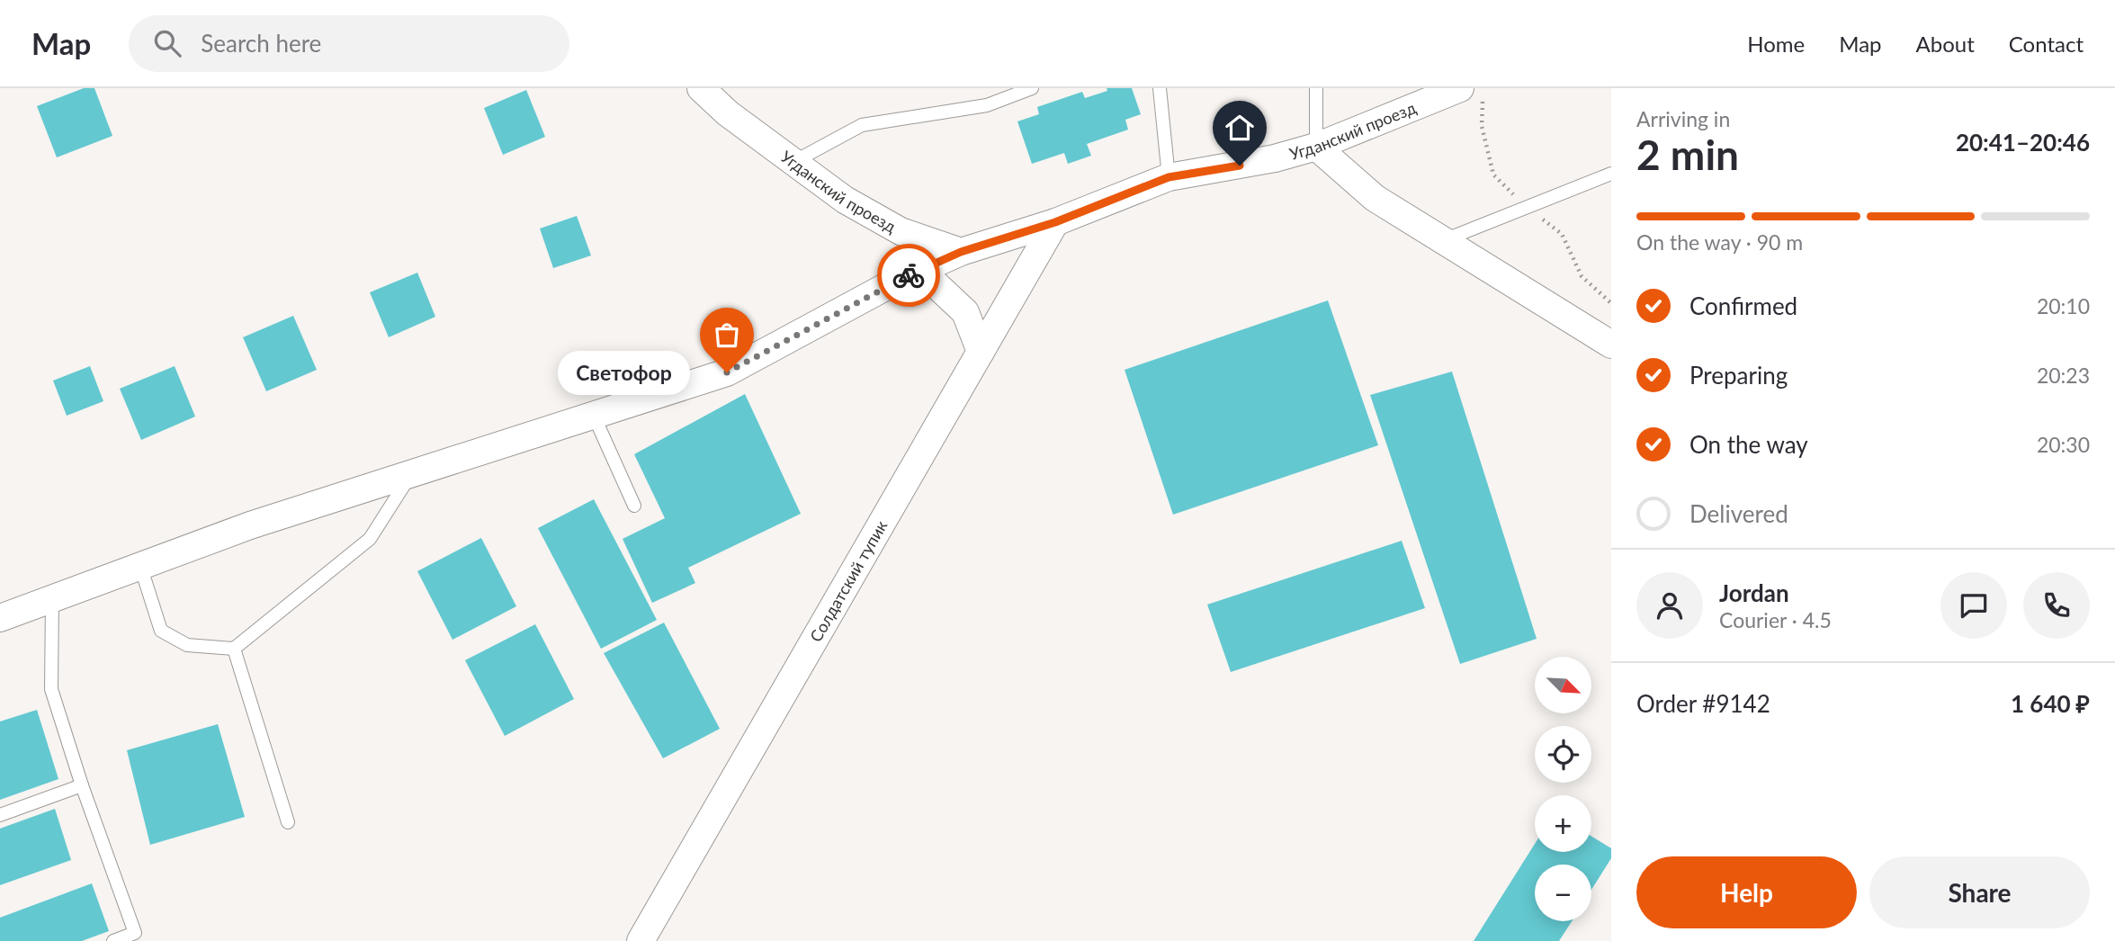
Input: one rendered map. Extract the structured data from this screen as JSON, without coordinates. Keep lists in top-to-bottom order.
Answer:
{
  "streets": {
    "street": ["Угданский проезд", "Солдатский тупик"]
  },
  "crossings": [
    ["Угданский проезд", "Солдатский тупик"]
  ],
  "places": ["Светофор"],
  "north": "bottom right",
  "page": {
    "header": "Map",
    "search": "Search here",
    "nav": [
      "Home",
      "Map",
      "About",
      "Contact"
    ],
    "heading": ["2 min", "Arriving in", "20:41–20:46"],
    "panel": [
      "Jordan",
      "Courier · 4.5",
      "Order #9142",
      "1 640 ₽"
    ],
    "bar": "On the way · 90 m",
    "list": [
      ["Confirmed", "20:10"],
      ["Preparing", "20:23"],
      ["On the way", "20:30"],
      "Delivered"
    ],
    "bubble": "Светофор",
    "map_buttons": ["+", "−"],
    "buttons": ["Help", "Share"]
  }
}
